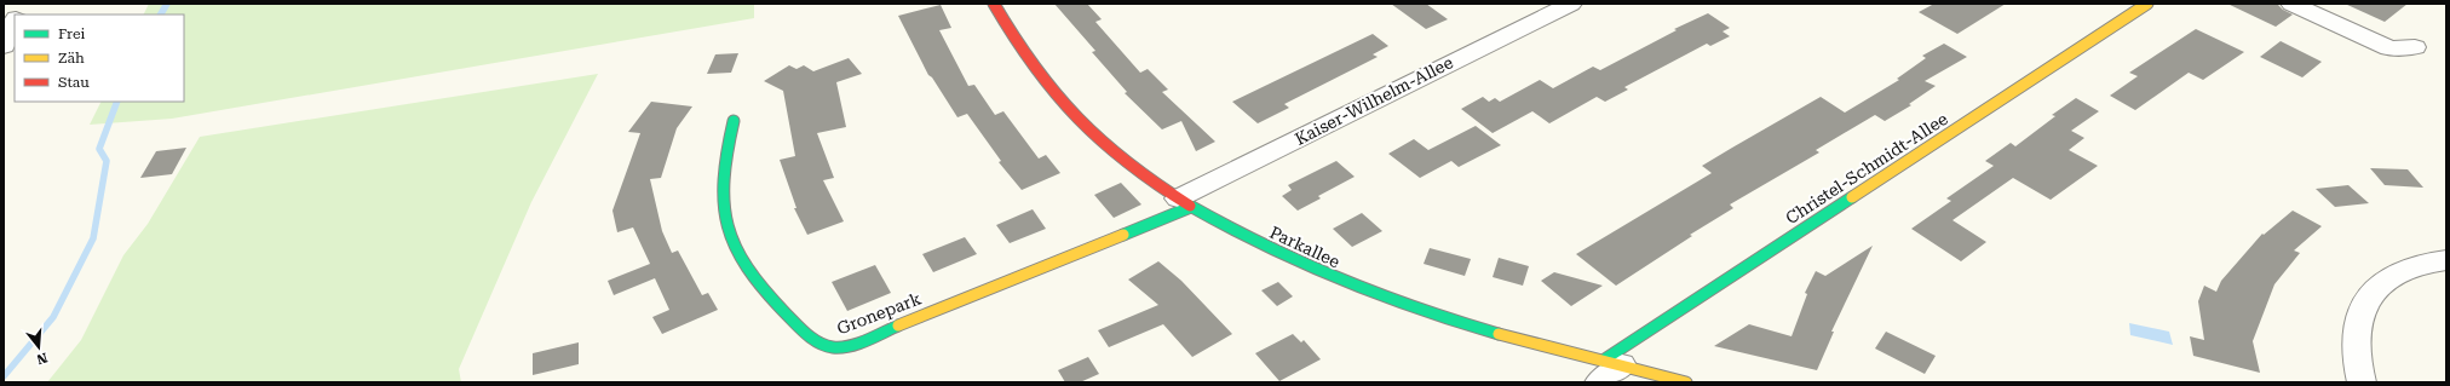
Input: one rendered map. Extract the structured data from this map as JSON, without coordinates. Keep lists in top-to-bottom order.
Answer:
{
  "streets": {
    "street": [
      "Kaiser-Wilhelm-Allee",
      "Christel-Schmidt-Allee",
      "Parkallee",
      "Gronepark"
    ]
  },
  "crossings": [
    ["Kaiser-Wilhelm-Allee", "Parkallee"],
    ["Kaiser-Wilhelm-Allee", "Gronepark"],
    ["Christel-Schmidt-Allee", "Parkallee"],
    ["Parkallee", "Gronepark"]
  ],
  "legend": ["Frei", "Zäh", "Stau"],
  "north": "bottom"
}
